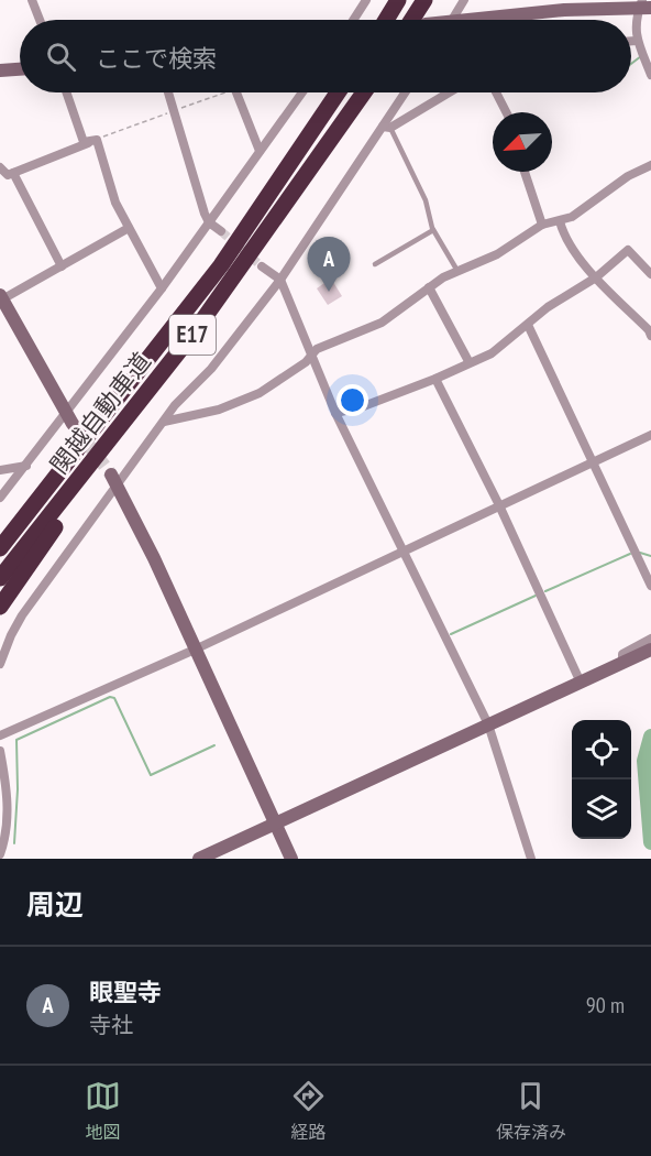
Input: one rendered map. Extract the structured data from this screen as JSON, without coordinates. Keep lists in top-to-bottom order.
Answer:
{
  "streets": {
    "highway": ["E17", "関越自動車道"]
  },
  "north": "bottom left",
  "page": {
    "search": "ここで検索",
    "pins": "A",
    "heading": "周辺",
    "list": [
      {
        "mark": "A",
        "name": "眼聖寺",
        "note": "寺社",
        "value": "90 m"
      }
    ],
    "nav": ["地図", "経路", "保存済み"]
  }
}
